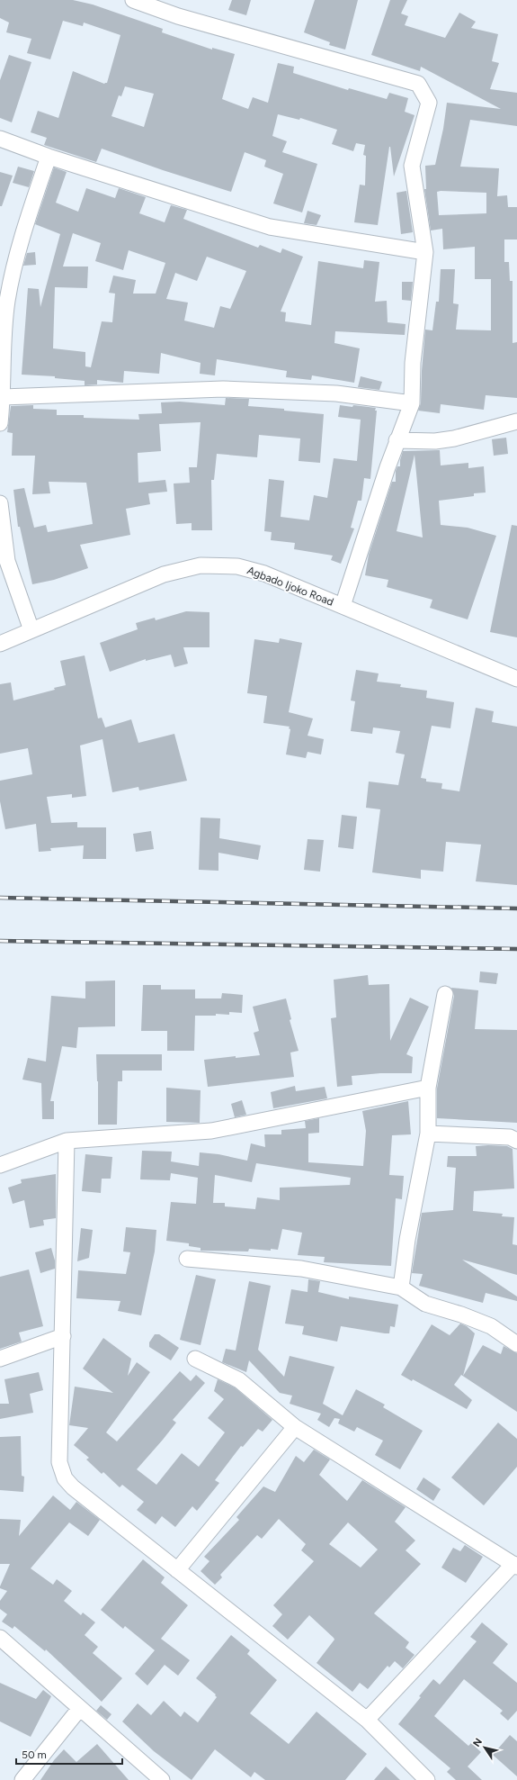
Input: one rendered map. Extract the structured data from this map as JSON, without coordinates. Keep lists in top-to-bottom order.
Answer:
{
  "streets": {
    "street": ["Agbado Ijoko Road"]
  },
  "scale_bar": "50 m",
  "north": "top left"
}
